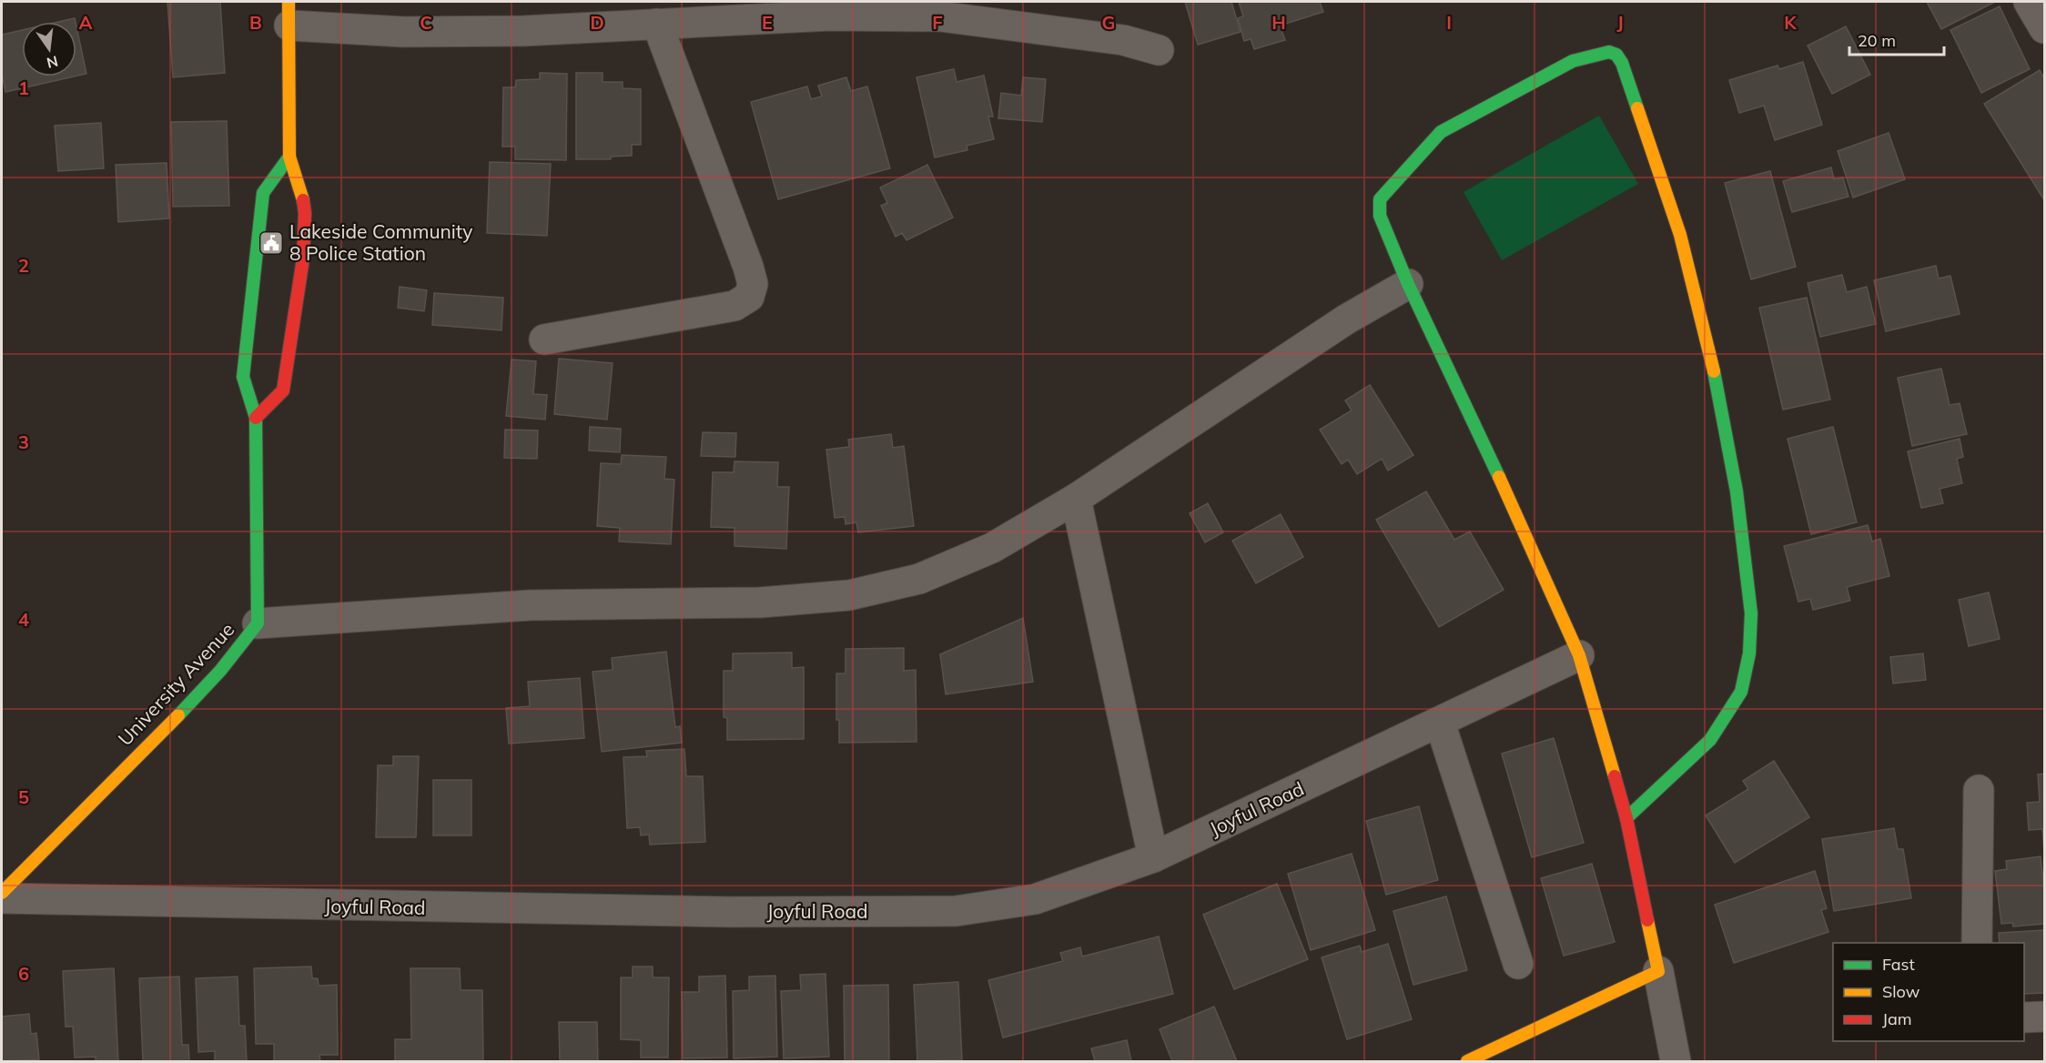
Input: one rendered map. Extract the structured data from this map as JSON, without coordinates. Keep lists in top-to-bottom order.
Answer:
{
  "streets": {
    "street": ["University Avenue", "Joyful Road"]
  },
  "places": {
    "public building": ["Lakeside Community 8 Police Station"]
  },
  "legend": ["Fast", "Slow", "Jam"],
  "scale_bar": "20 m",
  "north": "bottom",
  "grid": {
    "columns": [
      "A",
      "B",
      "C",
      "D",
      "E",
      "F",
      "G",
      "H",
      "I",
      "J",
      "K"
    ],
    "rows": [
      "1",
      "2",
      "3",
      "4",
      "5",
      "6"
    ]
  }
}
